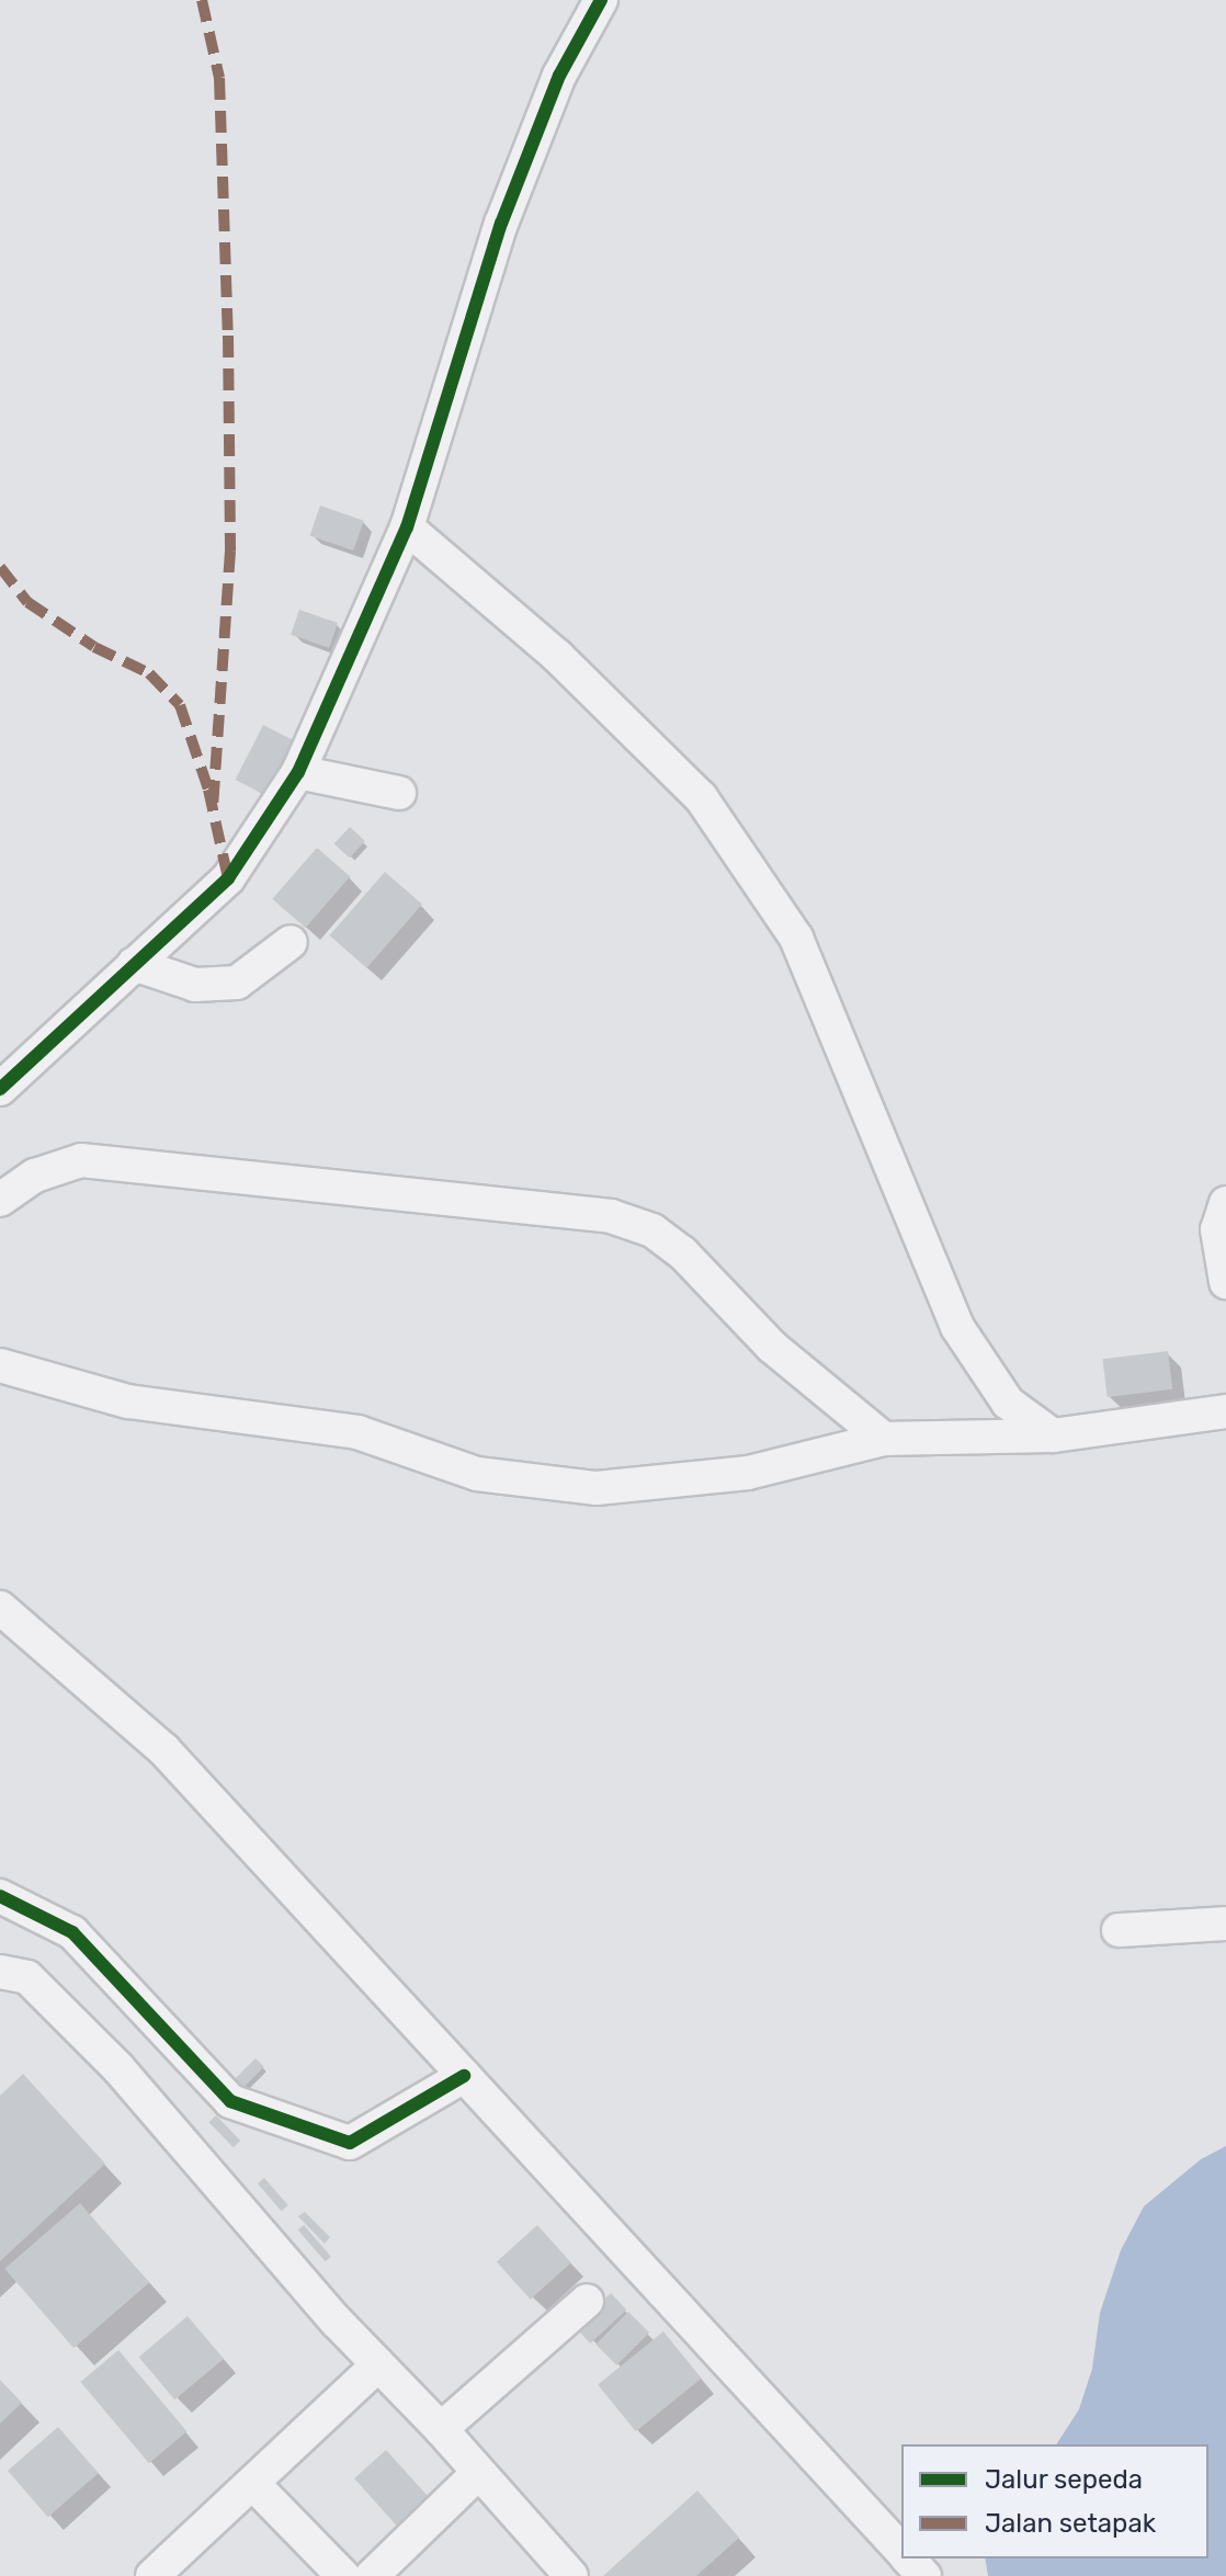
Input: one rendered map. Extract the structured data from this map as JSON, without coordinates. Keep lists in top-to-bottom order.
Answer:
{
  "legend": ["Jalur sepeda", "Jalan setapak"]
}
